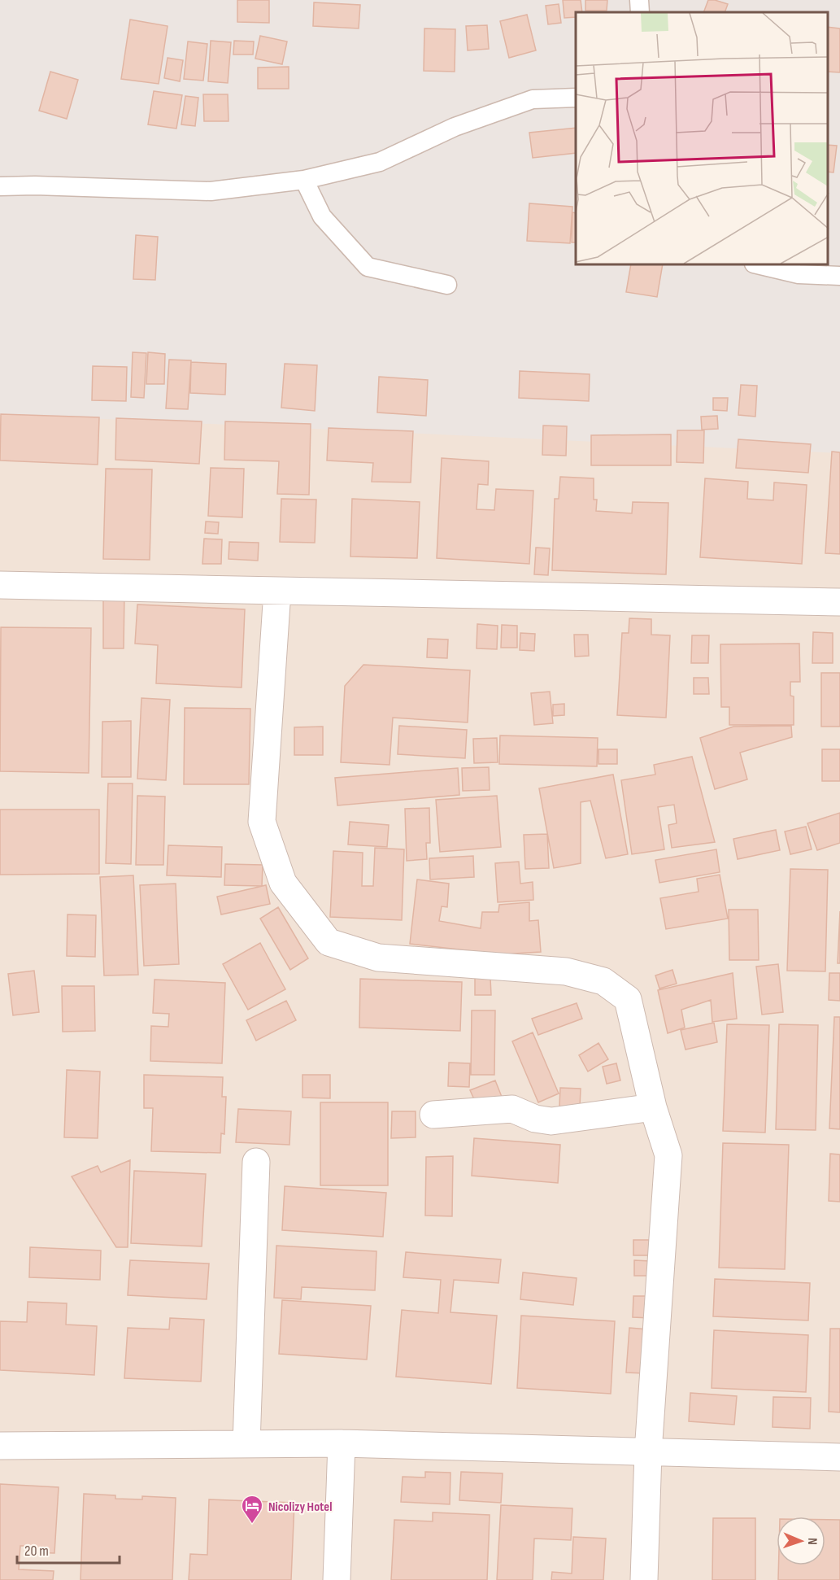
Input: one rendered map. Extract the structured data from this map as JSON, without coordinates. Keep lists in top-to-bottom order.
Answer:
{
  "places": {
    "hotel": ["Nicolizy Hotel"]
  },
  "scale_bar": "20 m",
  "north": "right"
}
